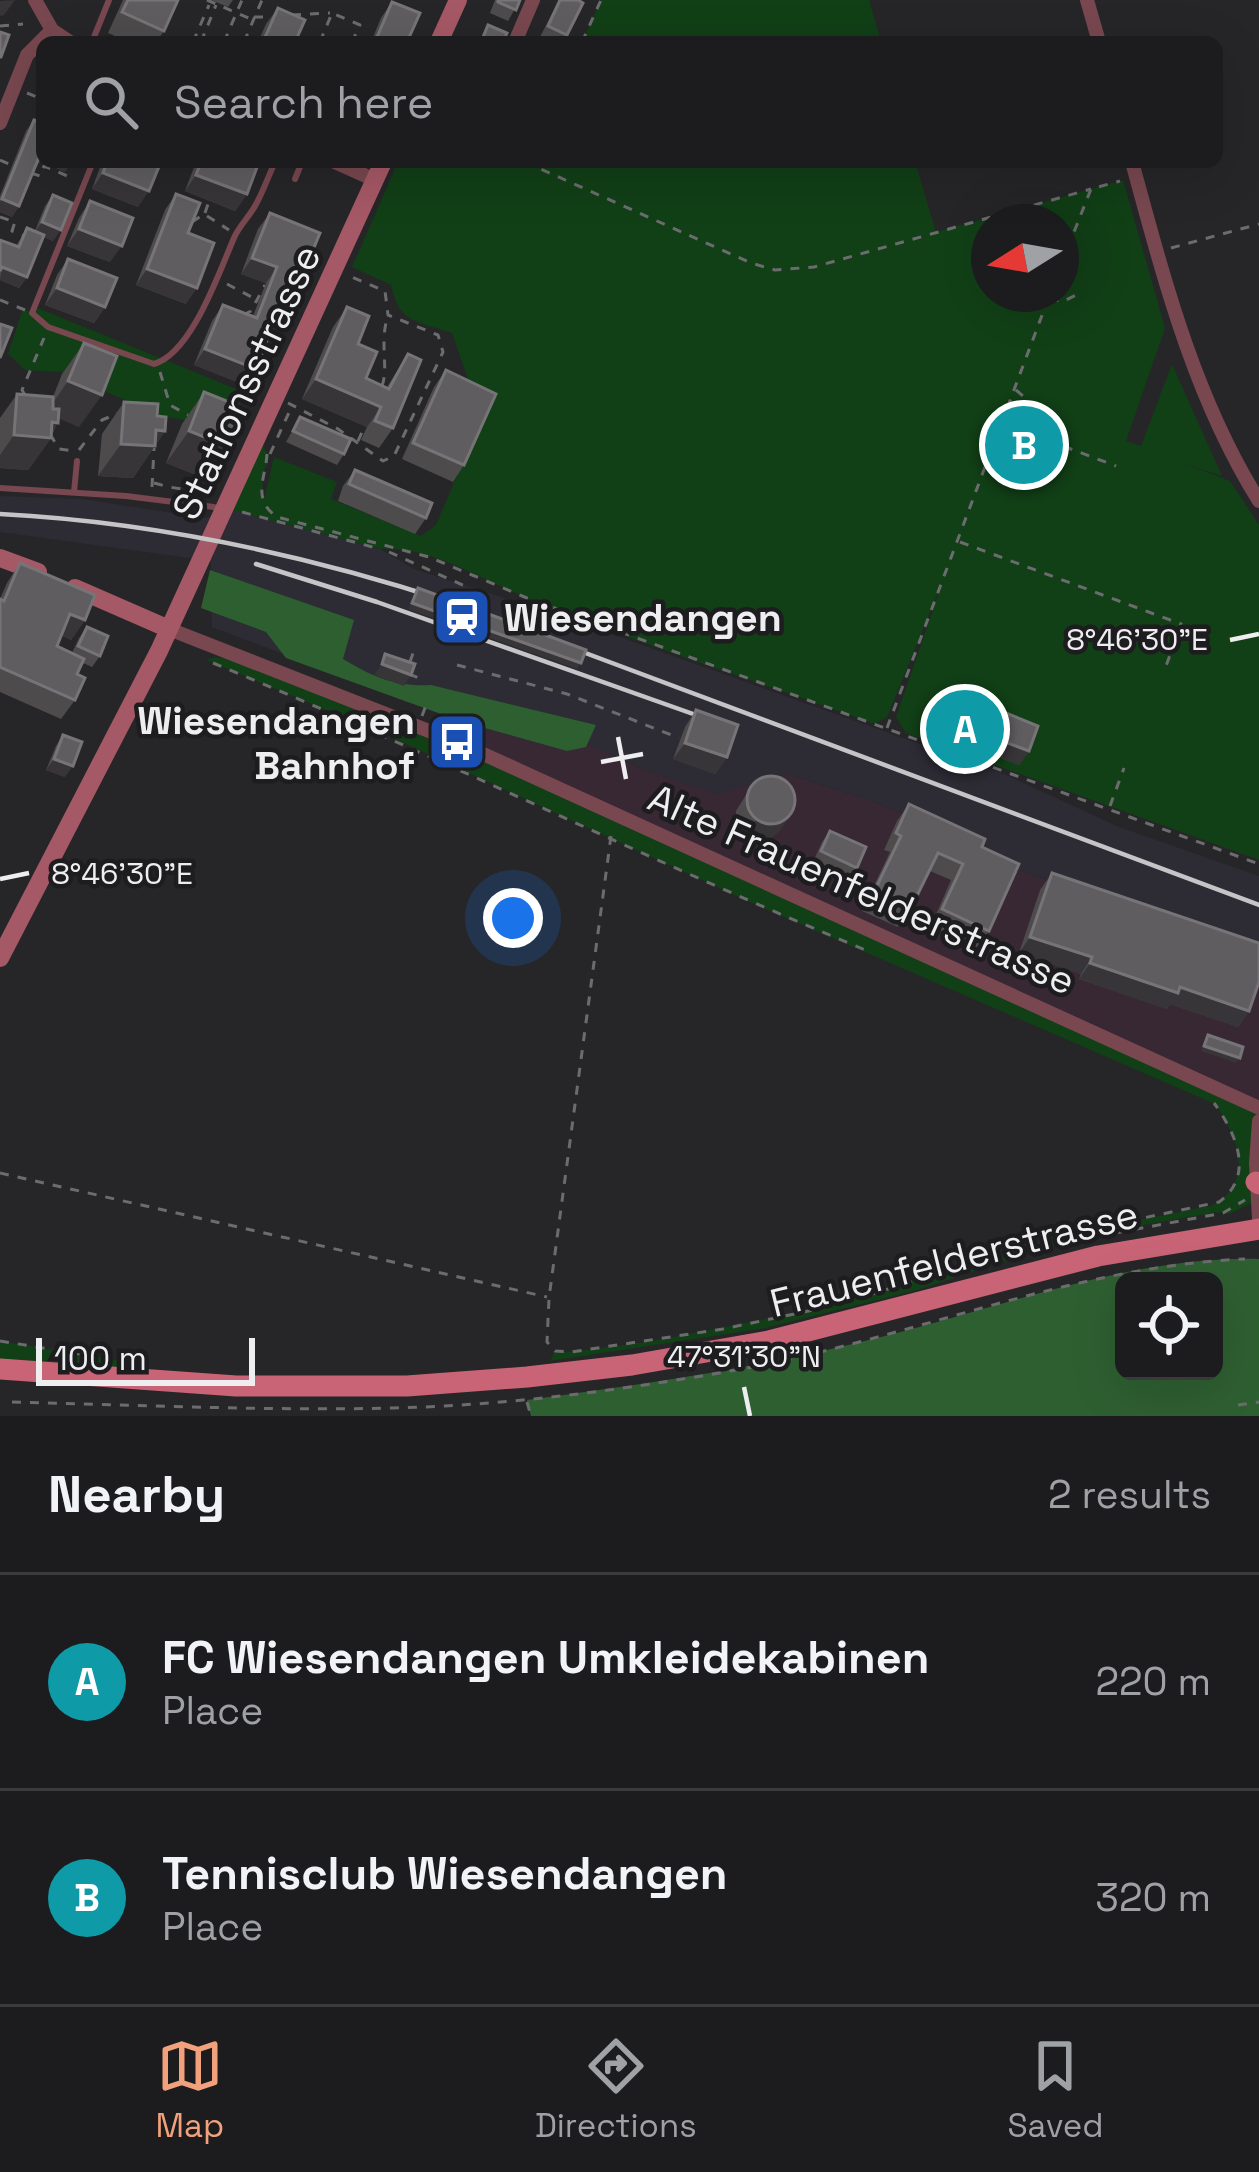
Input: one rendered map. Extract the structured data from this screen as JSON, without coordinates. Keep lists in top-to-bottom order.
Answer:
{
  "streets": {
    "main road": ["Stationsstrasse", "Frauenfelderstrasse"],
    "street": ["Alte Frauenfelderstrasse"]
  },
  "crossings": [
    ["Stationsstrasse", "Alte Frauenfelderstrasse"]
  ],
  "places": {
    "station": ["Wiesendangen"],
    "bus stop": ["Wiesendangen Bahnhof"]
  },
  "scale_bar": "100 m",
  "north": "left",
  "page": {
    "search": "Search here",
    "pins": ["B", "A"],
    "scale": "100 m",
    "heading": ["Nearby", "2 results"],
    "list": [
      {
        "mark": "A",
        "name": "FC Wiesendangen Umkleidekabinen",
        "note": "Place",
        "value": "220 m"
      },
      {
        "mark": "B",
        "name": "Tennisclub Wiesendangen",
        "note": "Place",
        "value": "320 m"
      }
    ],
    "nav": ["Map", "Directions", "Saved"]
  },
  "coordinates": ["8°46'30\"E", "47°31'30\"N"]
}
